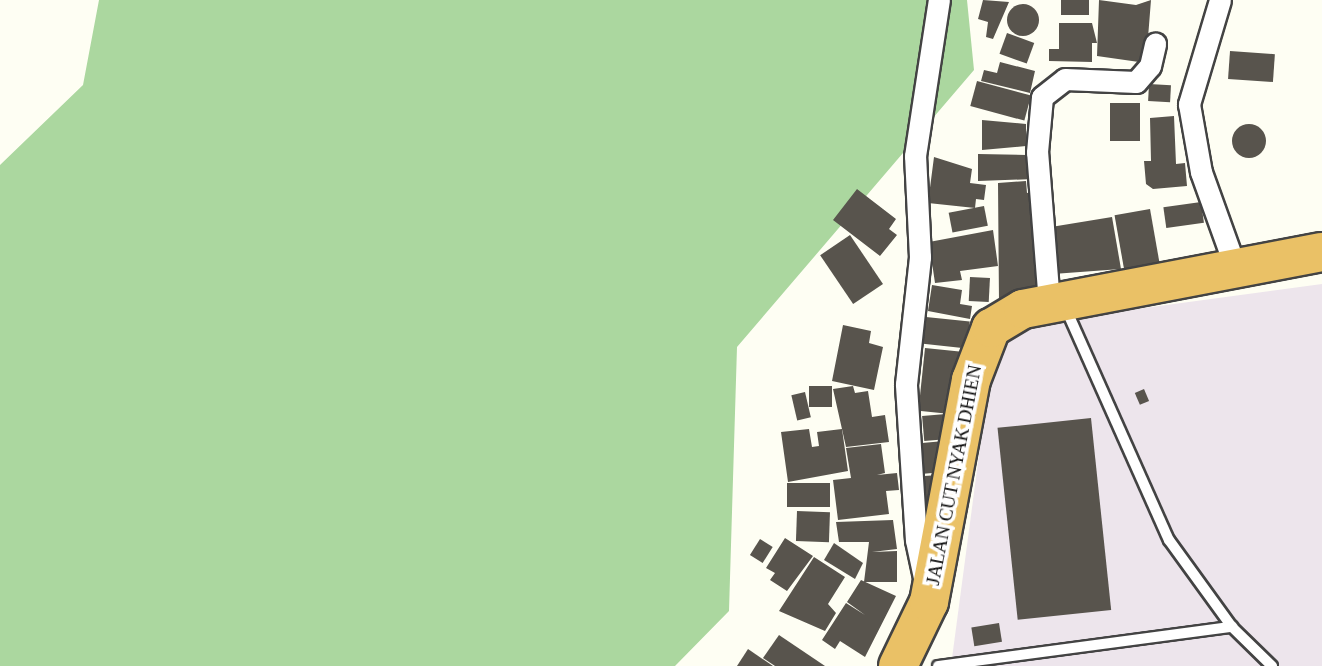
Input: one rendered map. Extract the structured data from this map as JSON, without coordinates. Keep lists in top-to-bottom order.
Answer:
{
  "streets": {
    "highway": ["JALAN CUT NYAK DHIEN"]
  }
}
